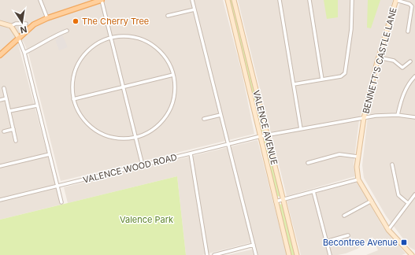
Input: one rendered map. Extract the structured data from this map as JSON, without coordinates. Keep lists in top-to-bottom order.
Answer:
{
  "streets": {
    "street": ["BENNETT'S CASTLE LANE", "VALENCE AVENUE", "VALENCE WOOD ROAD"]
  },
  "crossings": [
    ["BENNETT'S CASTLE LANE", "VALENCE WOOD ROAD"],
    ["VALENCE AVENUE", "VALENCE WOOD ROAD"]
  ],
  "parks": ["Valence Park"],
  "places": {
    "other": ["The Cherry Tree"],
    "transit": ["Becontree Avenue"]
  },
  "north": "bottom"
}
